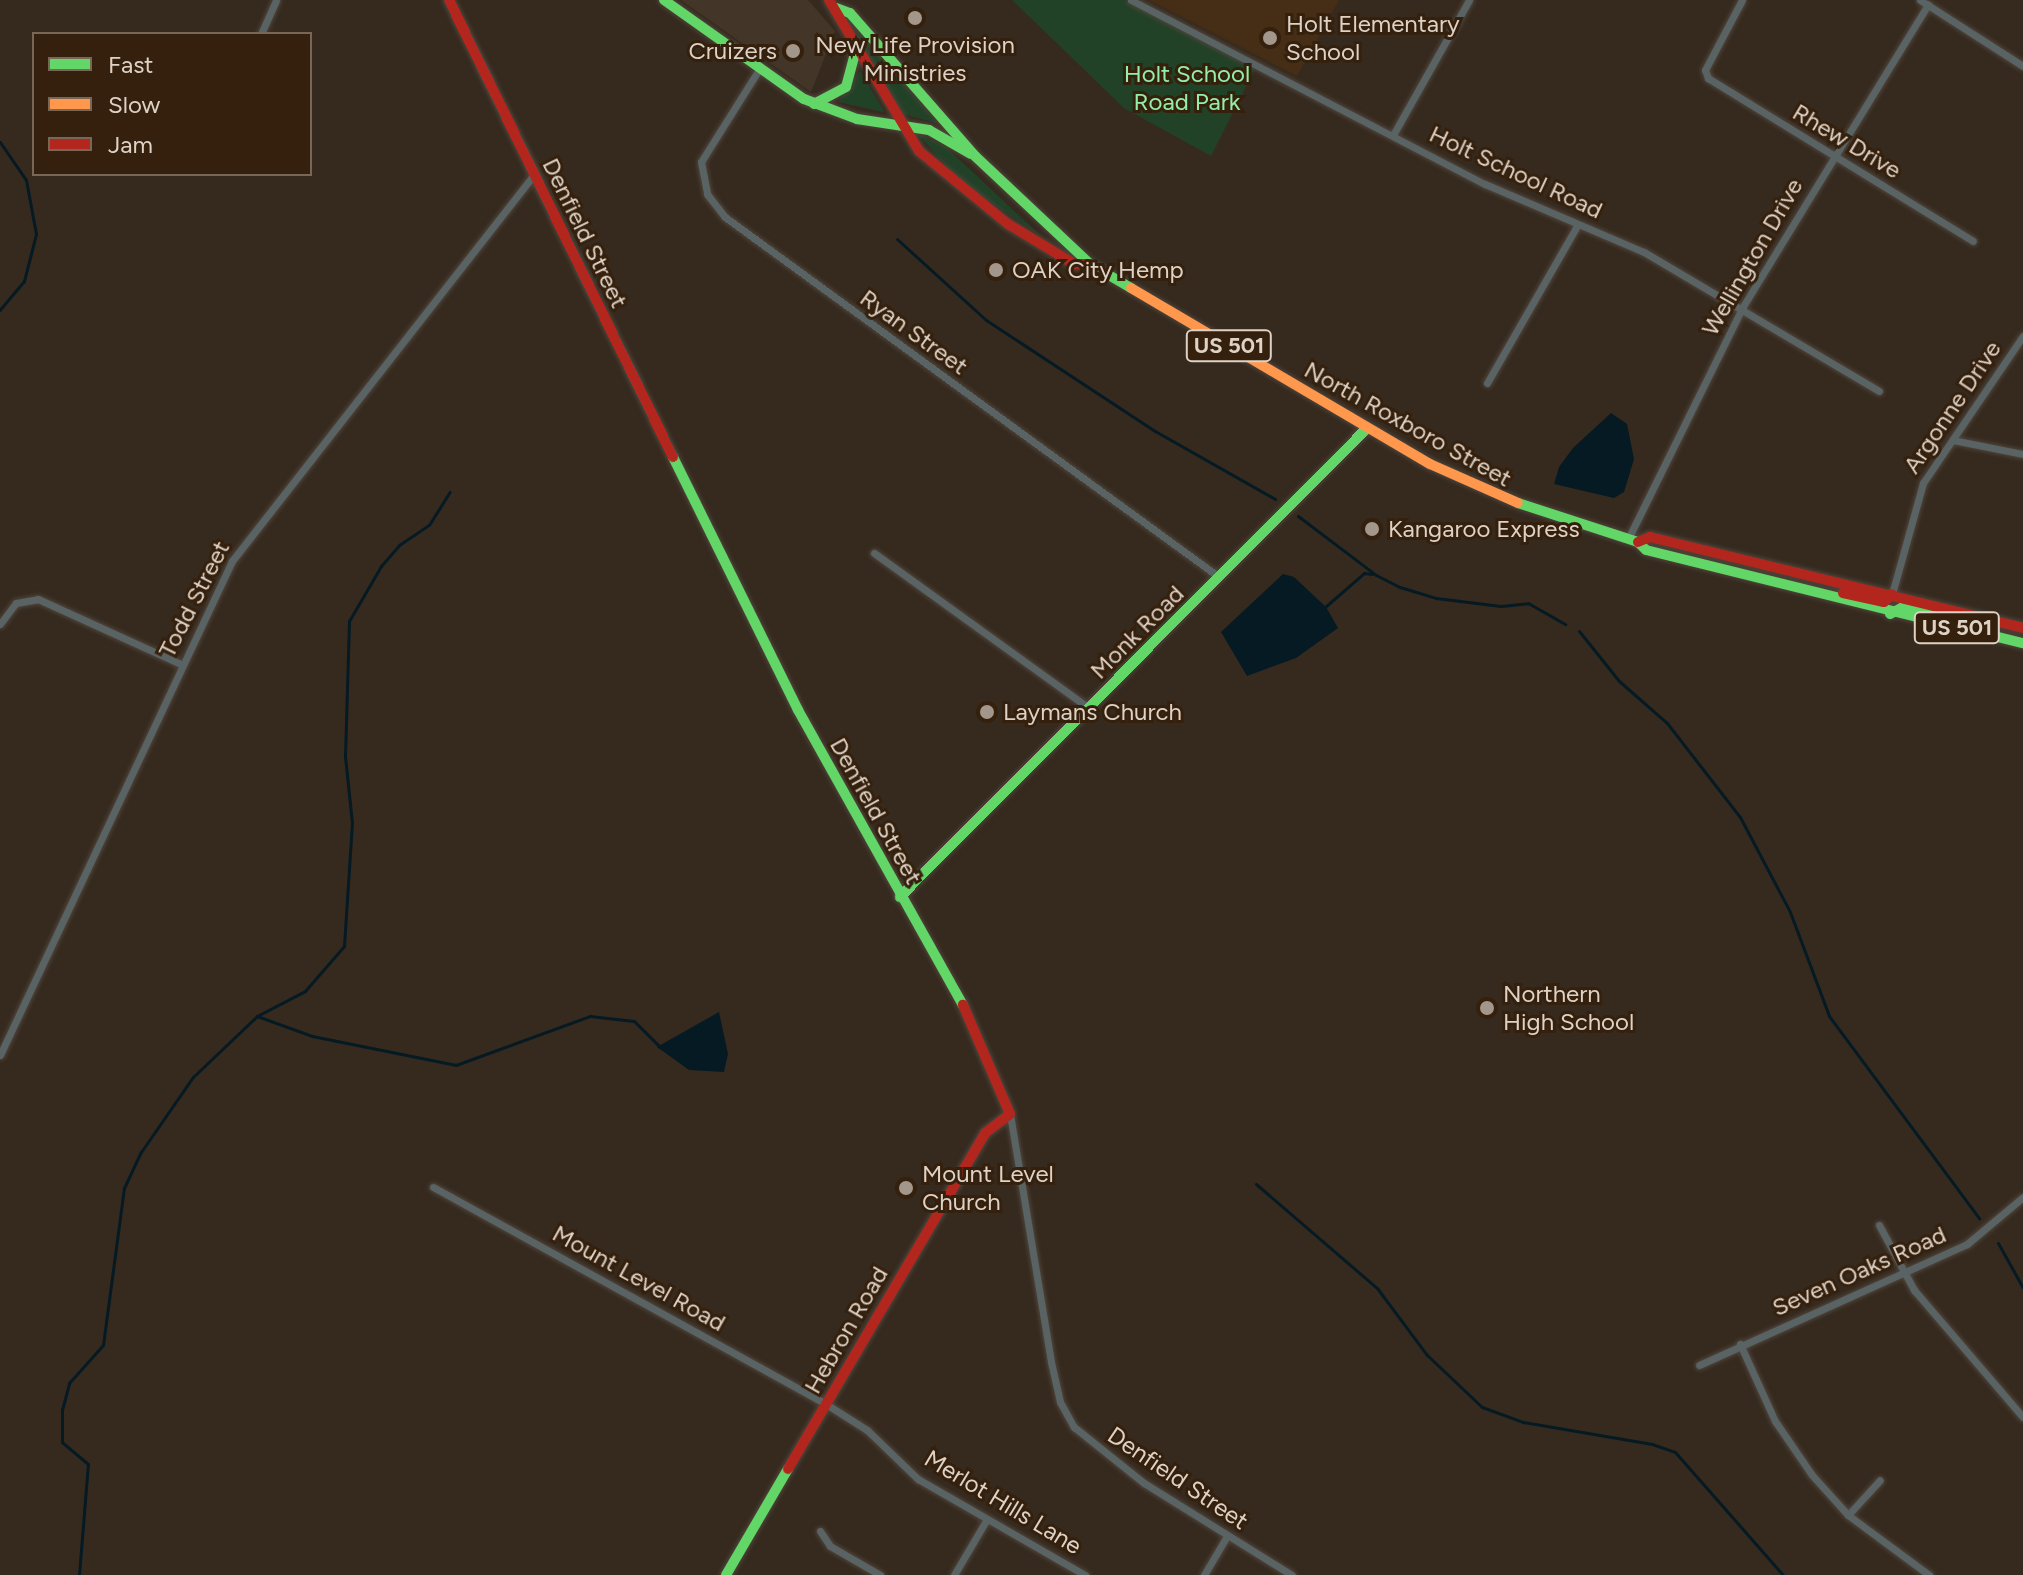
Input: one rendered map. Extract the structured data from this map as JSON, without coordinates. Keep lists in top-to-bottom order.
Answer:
{
  "streets": {
    "main road": [
      "Denfield Street",
      "US 501",
      "North Roxboro Street",
      "Monk Road",
      "Hebron Road"
    ],
    "street": [
      "Rhew Drive",
      "Holt School Road",
      "Wellington Drive",
      "Ryan Street",
      "Argonne Drive",
      "Todd Street",
      "Seven Oaks Road",
      "Mount Level Road",
      "Merlot Hills Lane"
    ]
  },
  "crossings": [
    ["Rhew Drive", "Wellington Drive"],
    ["Holt School Road", "Wellington Drive"],
    ["Denfield Street", "Todd Street"],
    ["Denfield Street", "Monk Road"],
    ["Denfield Street", "Hebron Road"],
    ["Wellington Drive", "North Roxboro Street"],
    ["Ryan Street", "North Roxboro Street"],
    ["Ryan Street", "Monk Road"],
    ["US 501", "North Roxboro Street"],
    ["Argonne Drive", "North Roxboro Street"],
    ["North Roxboro Street", "Monk Road"],
    ["Mount Level Road", "Hebron Road"],
    ["Mount Level Road", "Merlot Hills Lane"],
    ["Hebron Road", "Merlot Hills Lane"]
  ],
  "parks": ["Holt School Road Park"],
  "places": [
    "New Life Provision Ministries",
    "Holt Elementary School",
    "Cruizers",
    "OAK City Hemp",
    "Kangaroo Express",
    "Laymans Church",
    "Northern High School",
    "Mount Level Church"
  ],
  "legend": ["Fast", "Slow", "Jam"]
}
